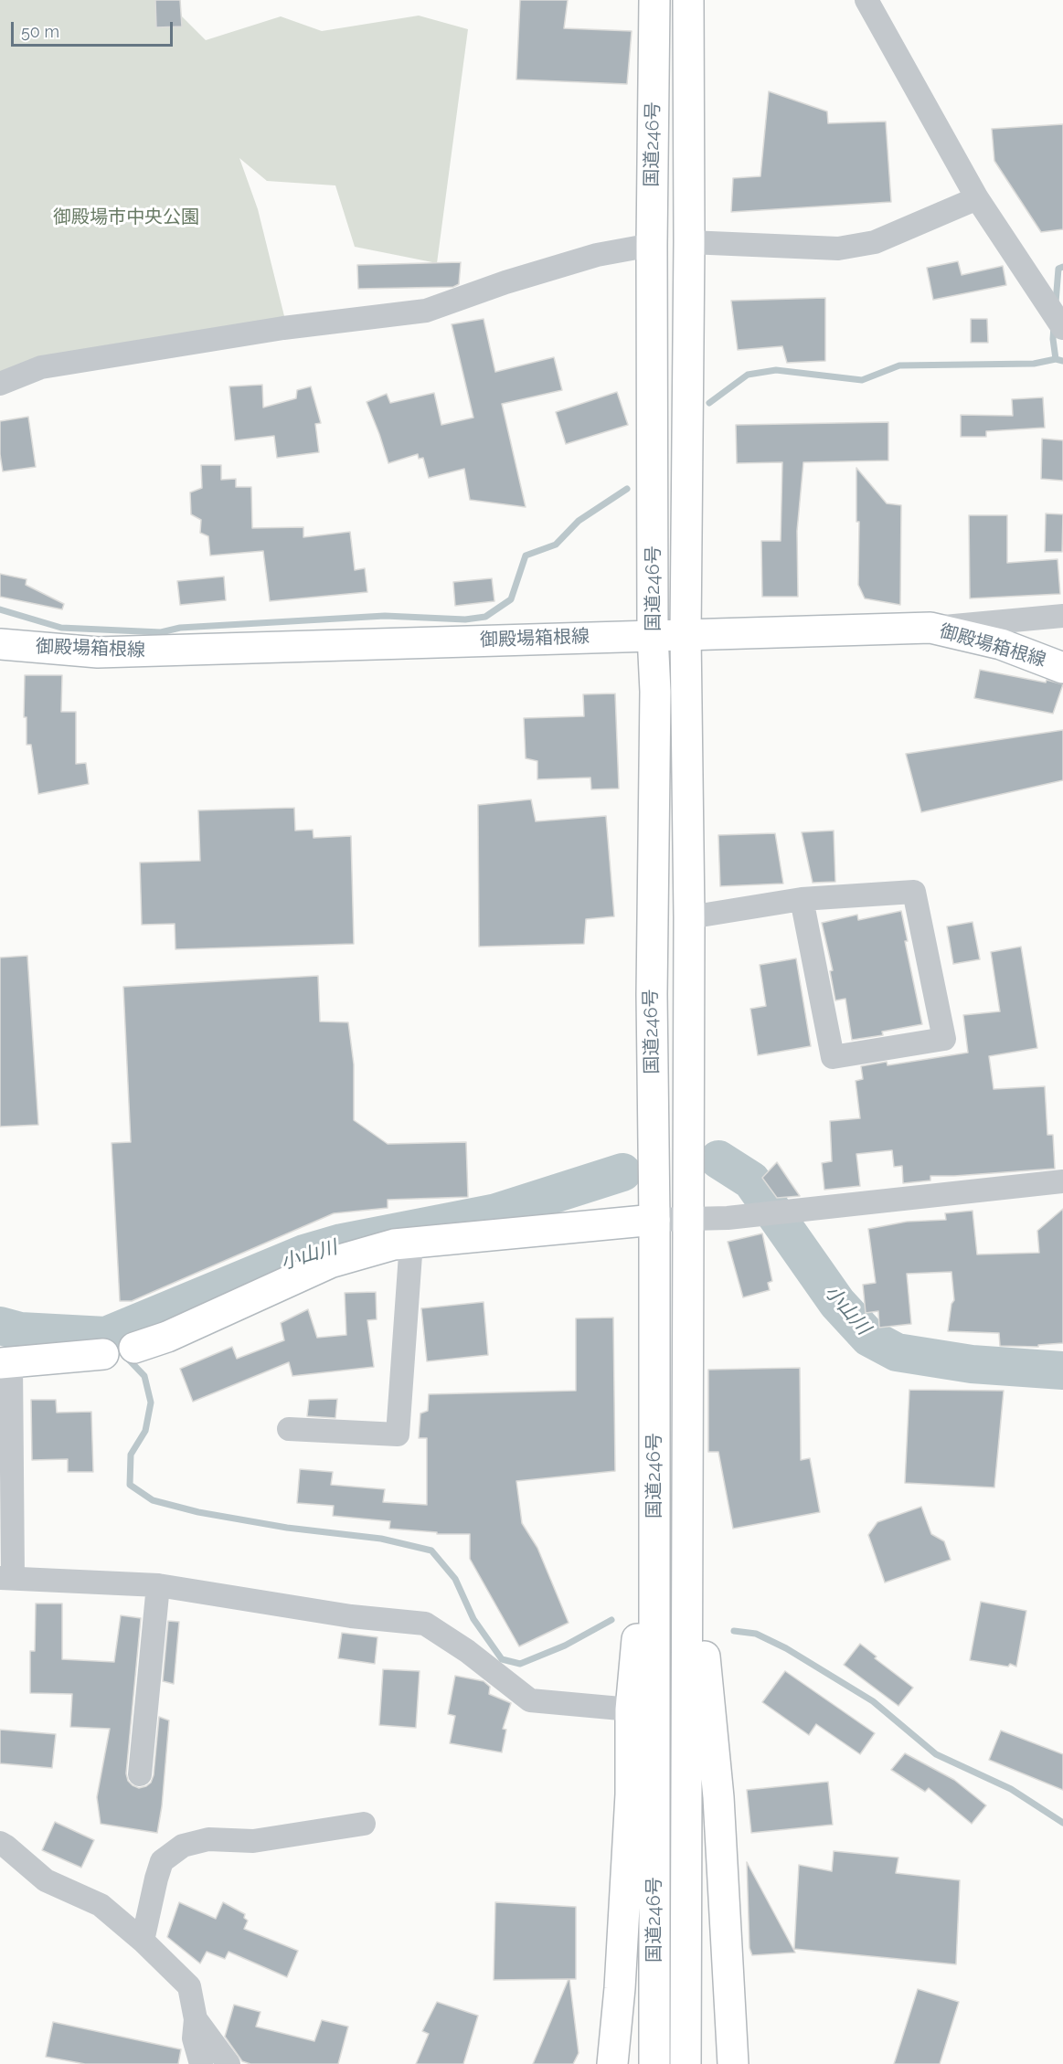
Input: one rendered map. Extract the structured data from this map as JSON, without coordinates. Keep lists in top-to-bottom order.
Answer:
{
  "streets": {
    "main road": ["国道246号", "御殿場箱根線"]
  },
  "crossings": [
    ["国道246号", "御殿場箱根線"]
  ],
  "water": ["小山川"],
  "parks": ["御殿場市中央公園"],
  "scale_bar": "50 m"
}
